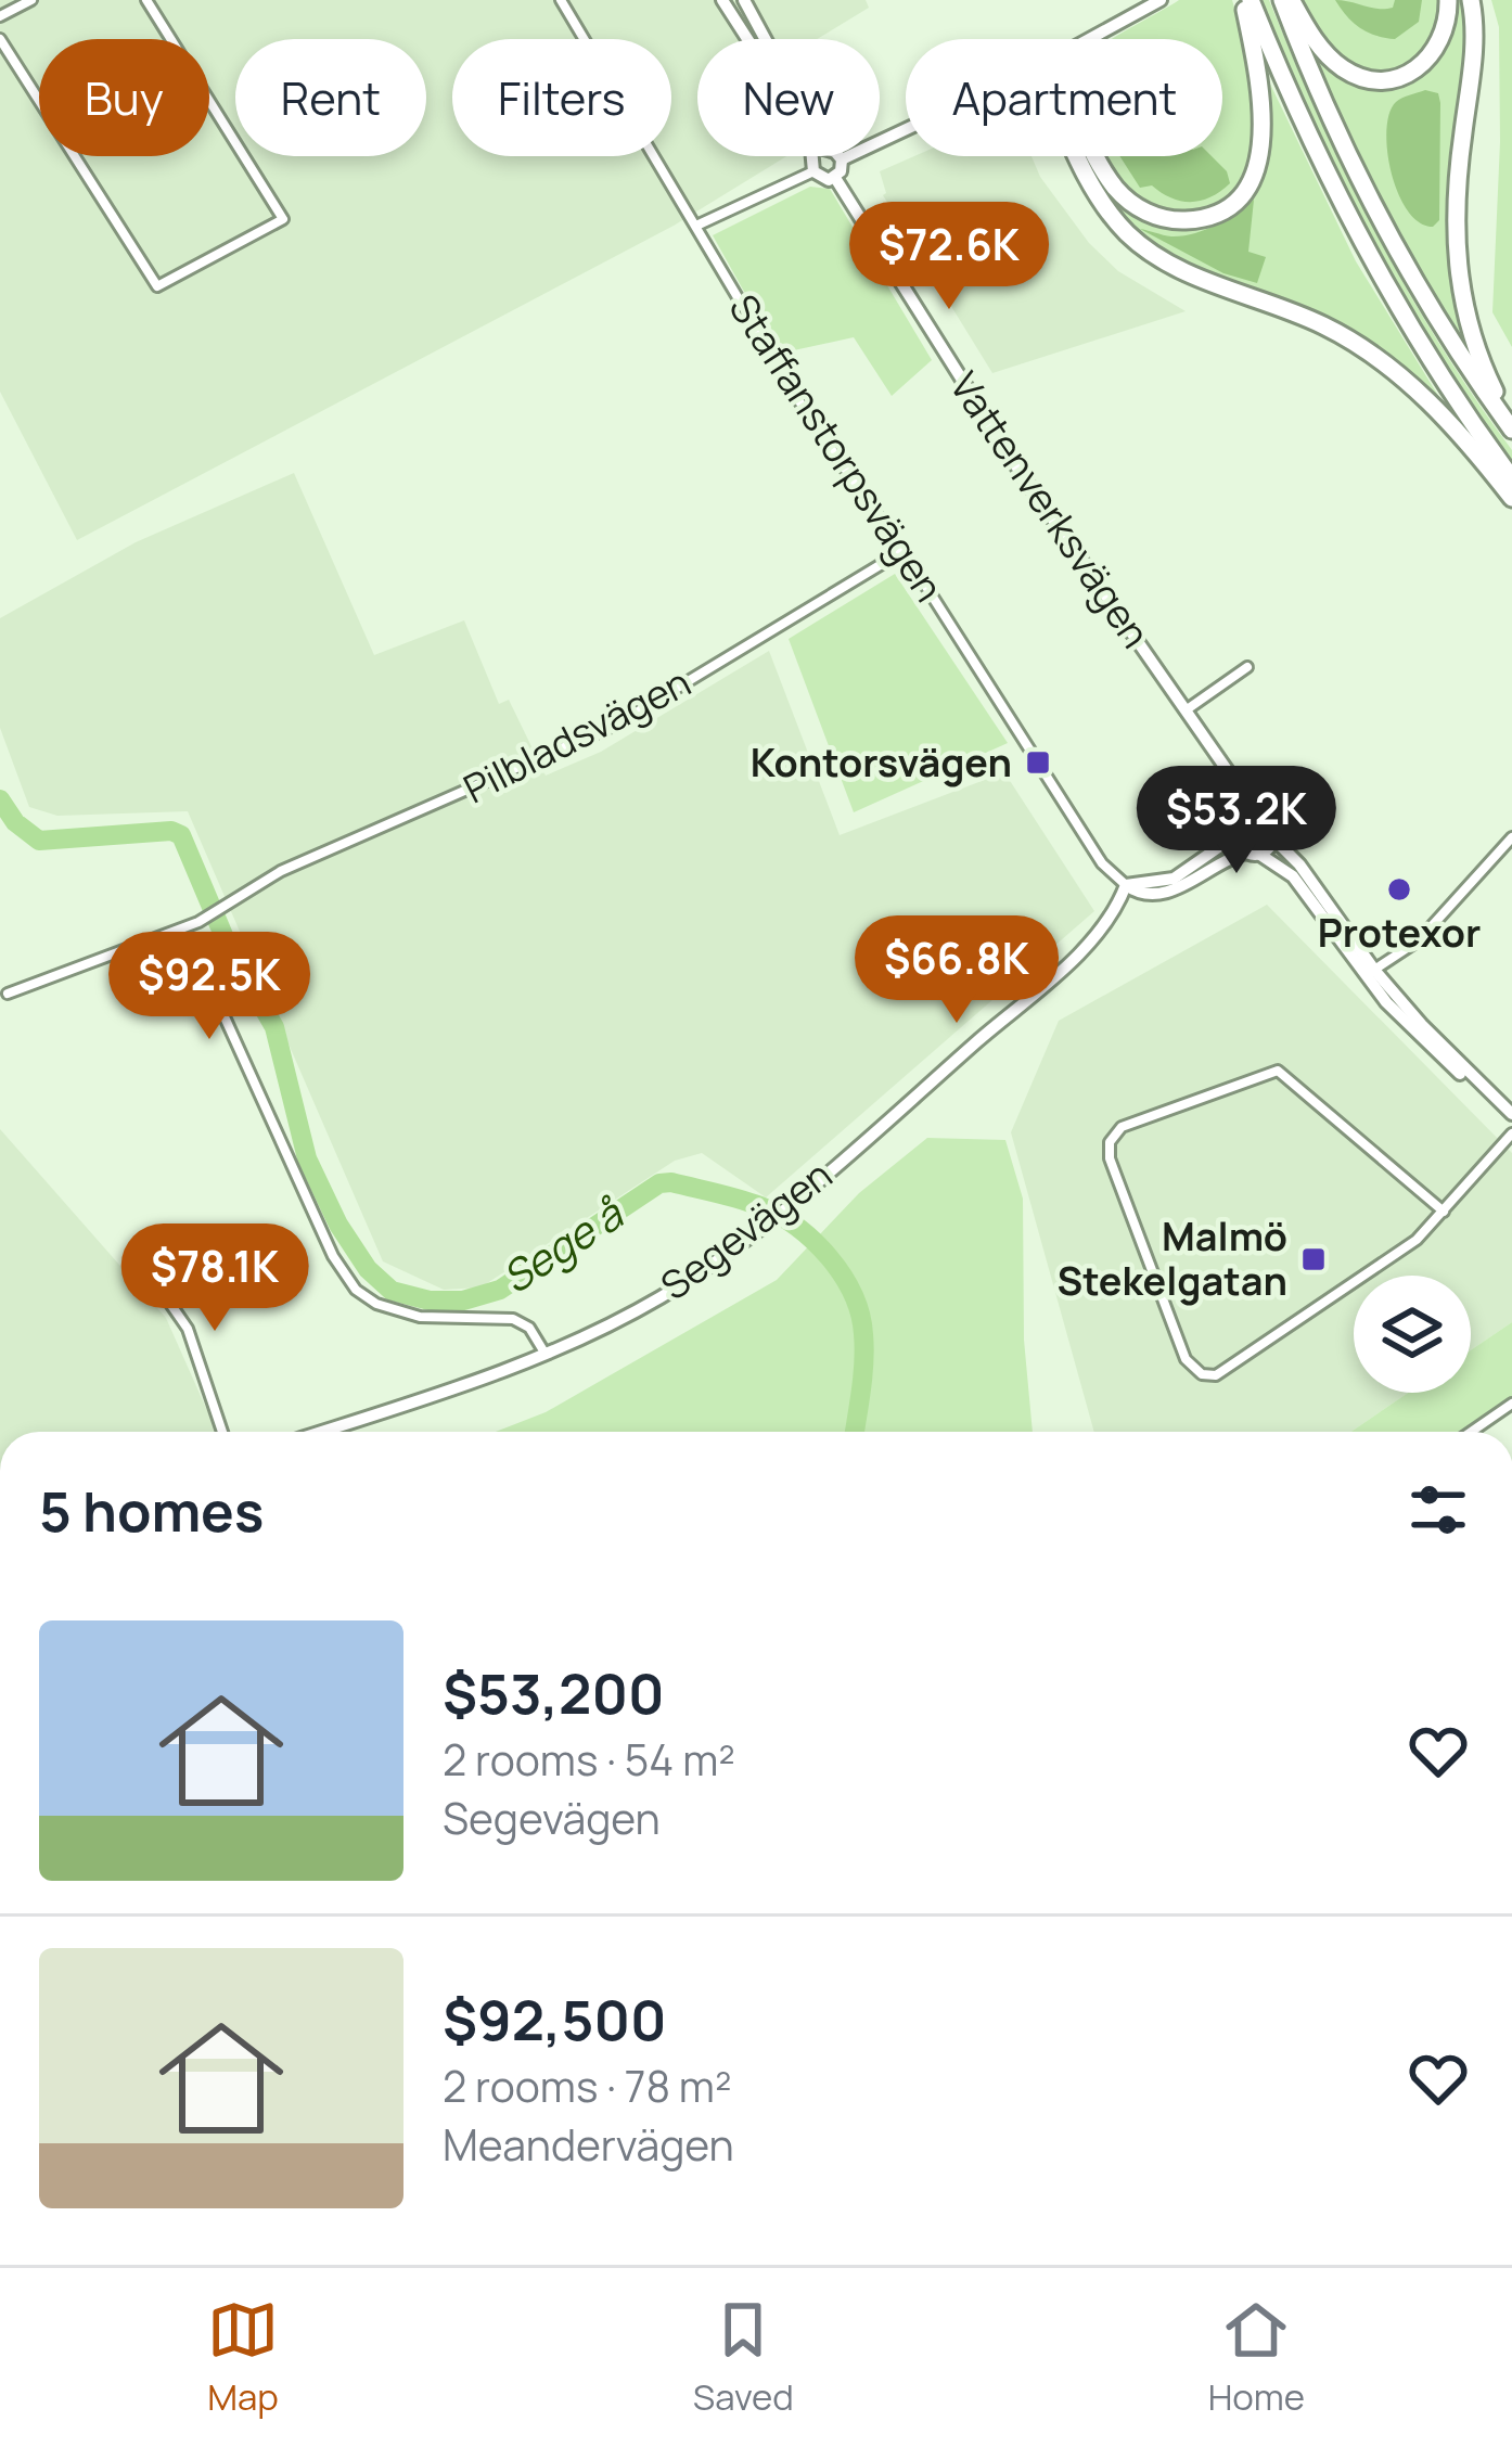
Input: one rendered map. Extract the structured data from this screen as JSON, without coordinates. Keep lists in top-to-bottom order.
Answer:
{
  "streets": {
    "street": [
      "Staffanstorpsvägen",
      "Vattenverksvägen",
      "Pilbladsvägen",
      "Segevägen"
    ]
  },
  "crossings": [
    ["Staffanstorpsvägen", "Pilbladsvägen"],
    ["Staffanstorpsvägen", "Segevägen"]
  ],
  "water": ["Sege å"],
  "places": {
    "transit": ["Kontorsvägen", "Malmö Stekelgatan"],
    "other": ["Protexor"]
  },
  "page": {
    "chip": [
      "Buy",
      "Rent",
      "Filters",
      "New",
      "Apartment"
    ],
    "price": [
      "$72.6K",
      "$53.2K",
      "$66.8K",
      "$92.5K",
      "$78.1K"
    ],
    "heading": "5 homes",
    "list": [
      {
        "name": "$53,200",
        "note": "2 rooms · 54 m² · Segevägen"
      },
      {
        "name": "$92,500",
        "note": "2 rooms · 78 m² · Meandervägen"
      }
    ],
    "tabs": ["Map", "Saved", "Home"]
  }
}
